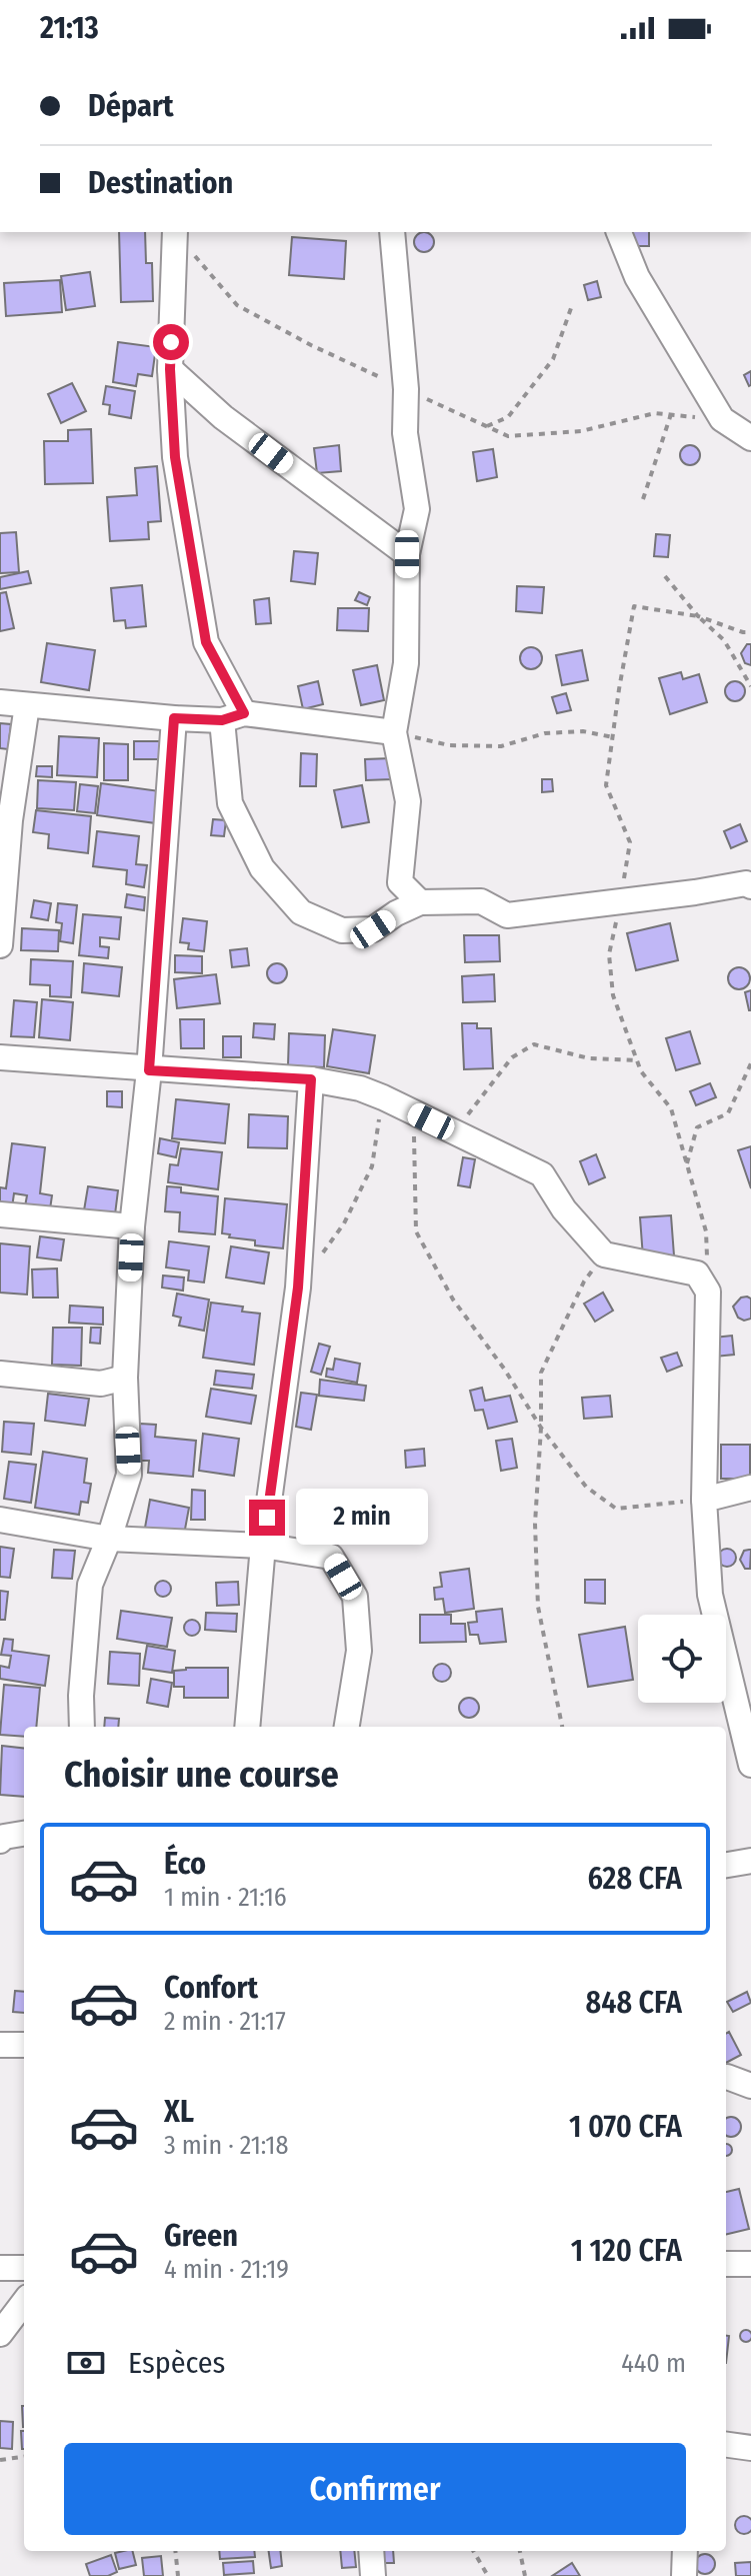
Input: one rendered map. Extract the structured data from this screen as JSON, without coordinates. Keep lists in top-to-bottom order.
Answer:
{
  "page": {
    "status": "21:13",
    "banner": ["Départ", "Destination"],
    "bubble": "2 min",
    "heading": "Choisir une course",
    "list": [
      {
        "name": "Éco",
        "note": "1 min · 21:16",
        "value": "628 CFA"
      },
      {
        "name": "Confort",
        "note": "2 min · 21:17",
        "value": "848 CFA"
      },
      {
        "name": "XL",
        "note": "3 min · 21:18",
        "value": "1 070 CFA"
      },
      {
        "name": "Green",
        "note": "4 min · 21:19",
        "value": "1 120 CFA"
      }
    ],
    "pay": ["Espèces", "440 m"],
    "buttons": "Confirmer"
  }
}
